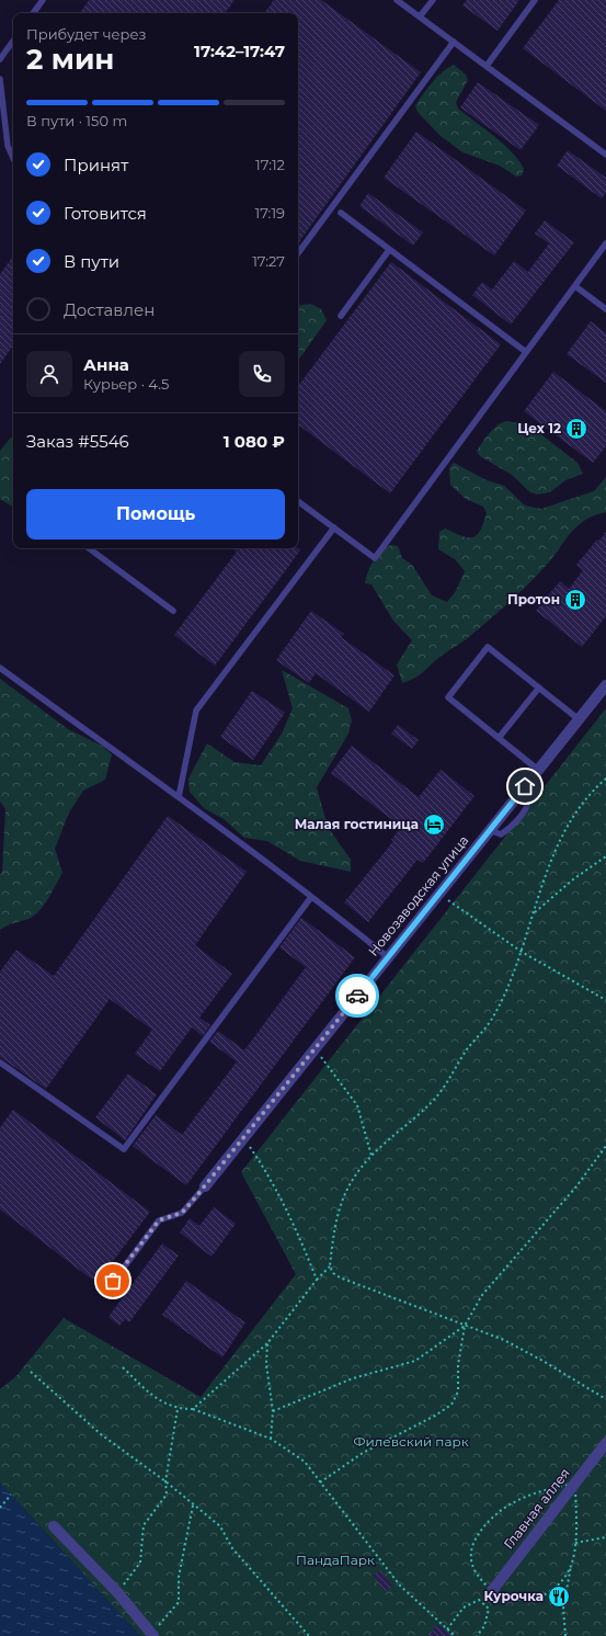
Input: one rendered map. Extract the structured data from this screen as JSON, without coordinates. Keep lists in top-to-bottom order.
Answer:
{
  "streets": {
    "street": ["Новозаводская улица", "Главная аллея"]
  },
  "parks": ["Филевский парк", "ПандаПарк"],
  "places": {
    "building": ["Цех 12", "Протон"],
    "hotel": ["Малая гостиница"],
    "restaurant": ["Курочка"]
  },
  "page": {
    "heading": ["2 мин", "Прибудет через", "17:42–17:47"],
    "panel": [
      "Анна",
      "Курьер · 4.5",
      "Заказ #5546",
      "1 080 ₽"
    ],
    "bar": "В пути · 150 m",
    "list": [
      ["Принят", "17:12"],
      ["Готовится", "17:19"],
      ["В пути", "17:27"],
      "Доставлен"
    ],
    "buttons": "Помощь"
  }
}
